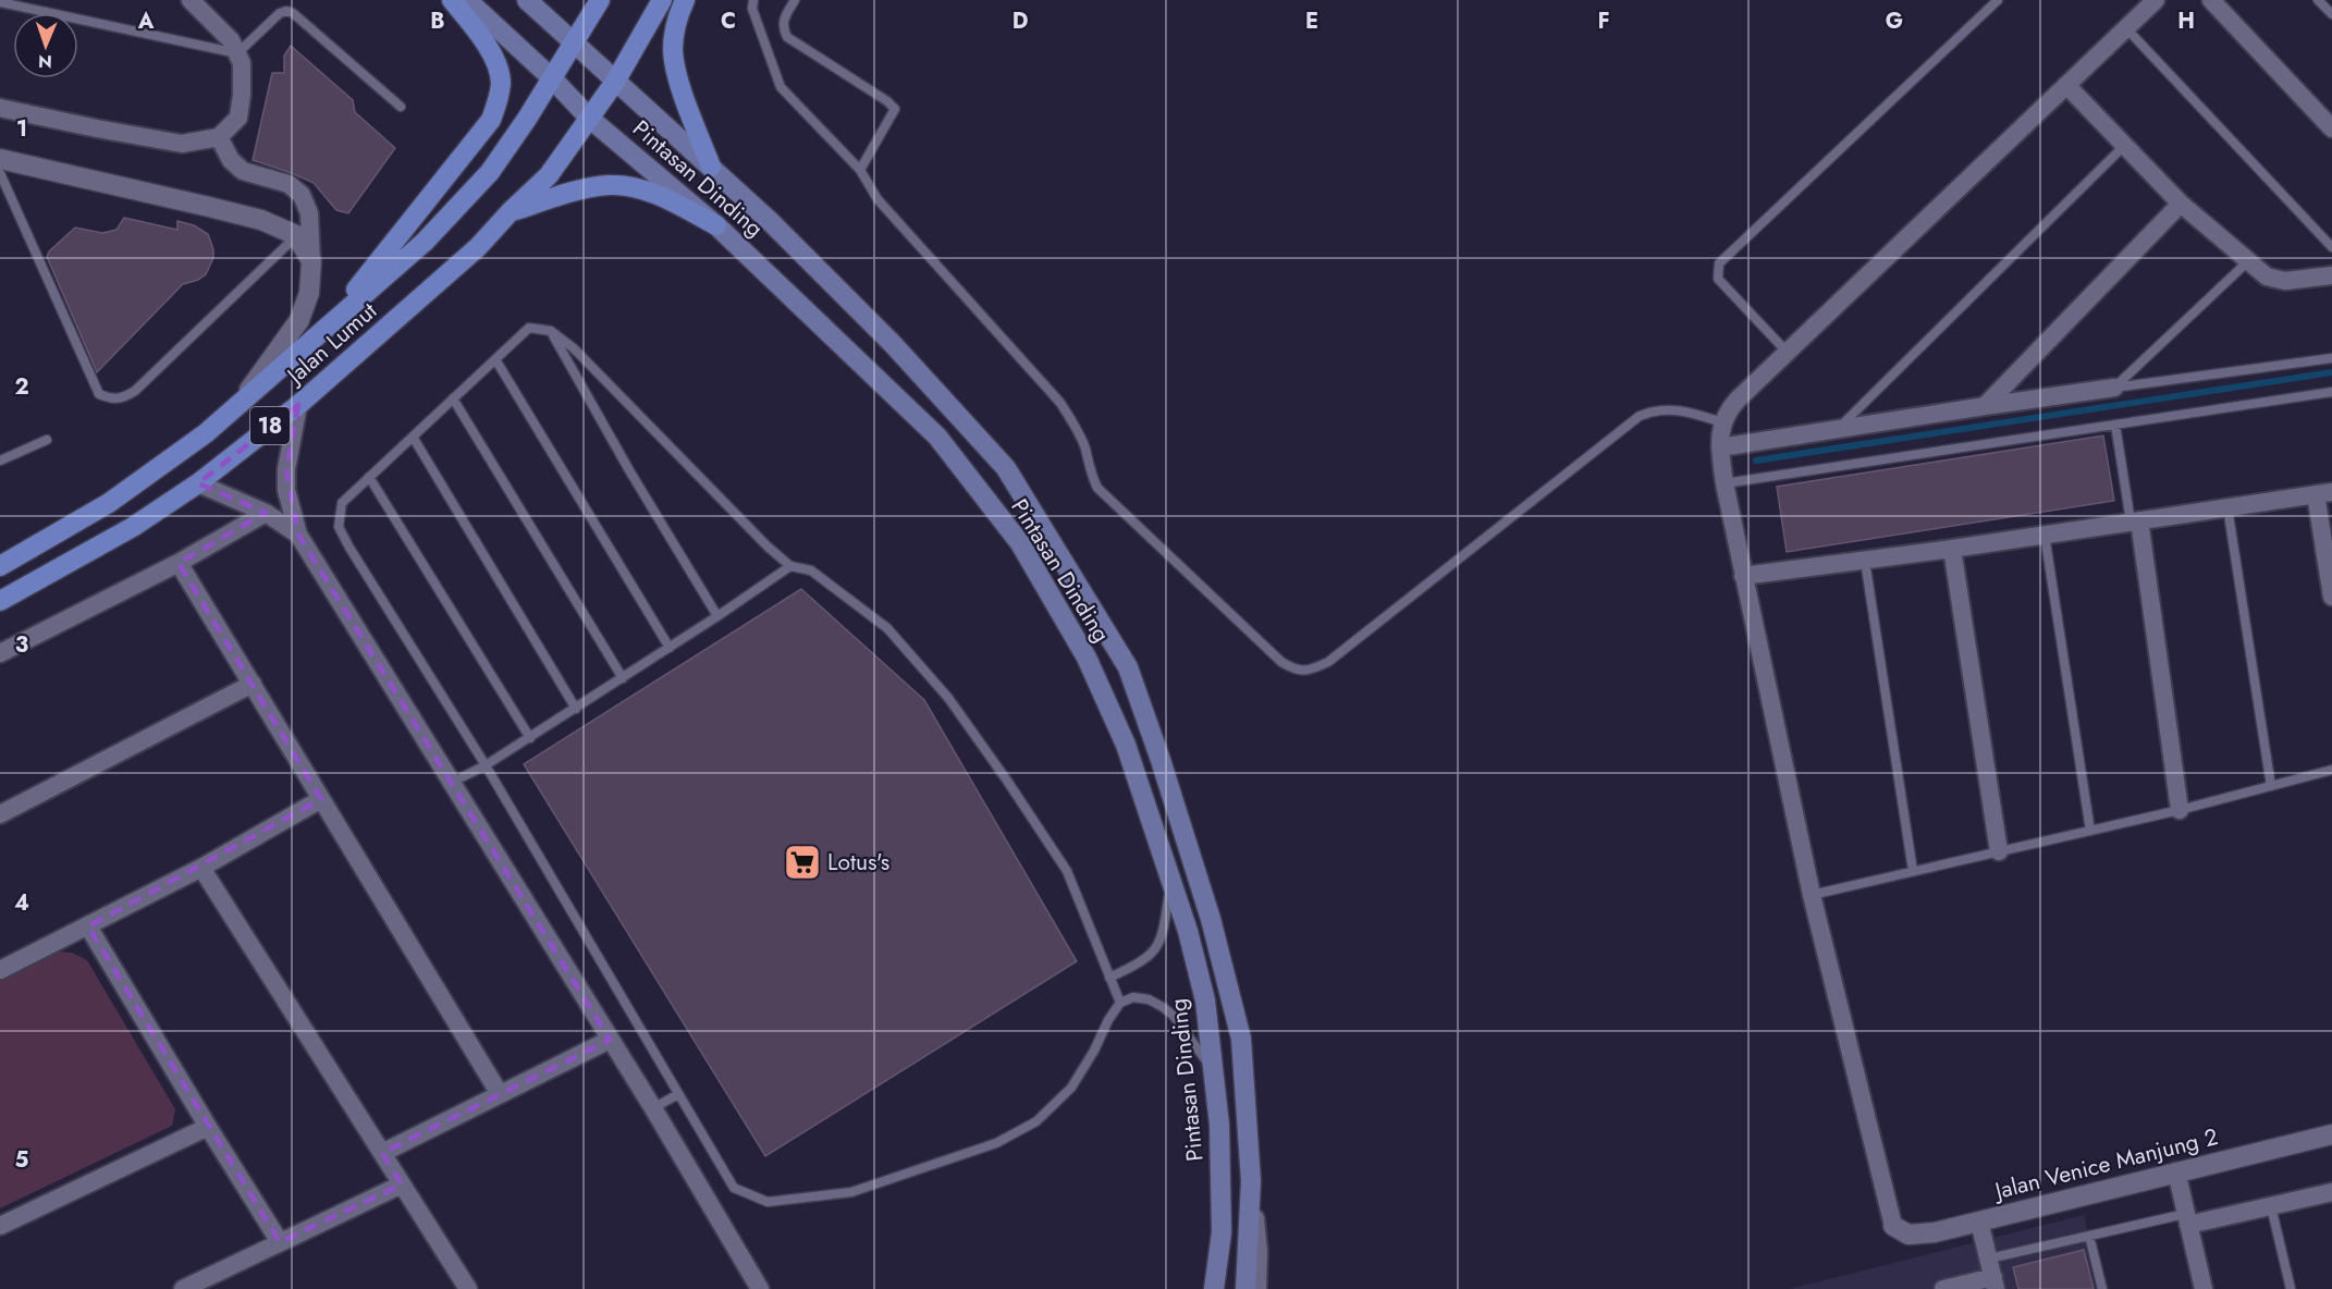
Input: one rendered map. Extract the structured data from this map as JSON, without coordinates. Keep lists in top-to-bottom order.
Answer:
{
  "streets": {
    "main road": ["Pintasan Dinding", "Jalan Lumut", "18"],
    "street": ["Jalan Venice Manjung 2"]
  },
  "crossings": [
    ["Pintasan Dinding", "Jalan Lumut"],
    ["Pintasan Dinding", "18"],
    ["Jalan Lumut", "18"]
  ],
  "places": {
    "supermarket": ["Lotus's"]
  },
  "north": "bottom",
  "grid": {
    "columns": [
      "A",
      "B",
      "C",
      "D",
      "E",
      "F",
      "G",
      "H"
    ],
    "rows": [
      "1",
      "2",
      "3",
      "4",
      "5"
    ]
  }
}
